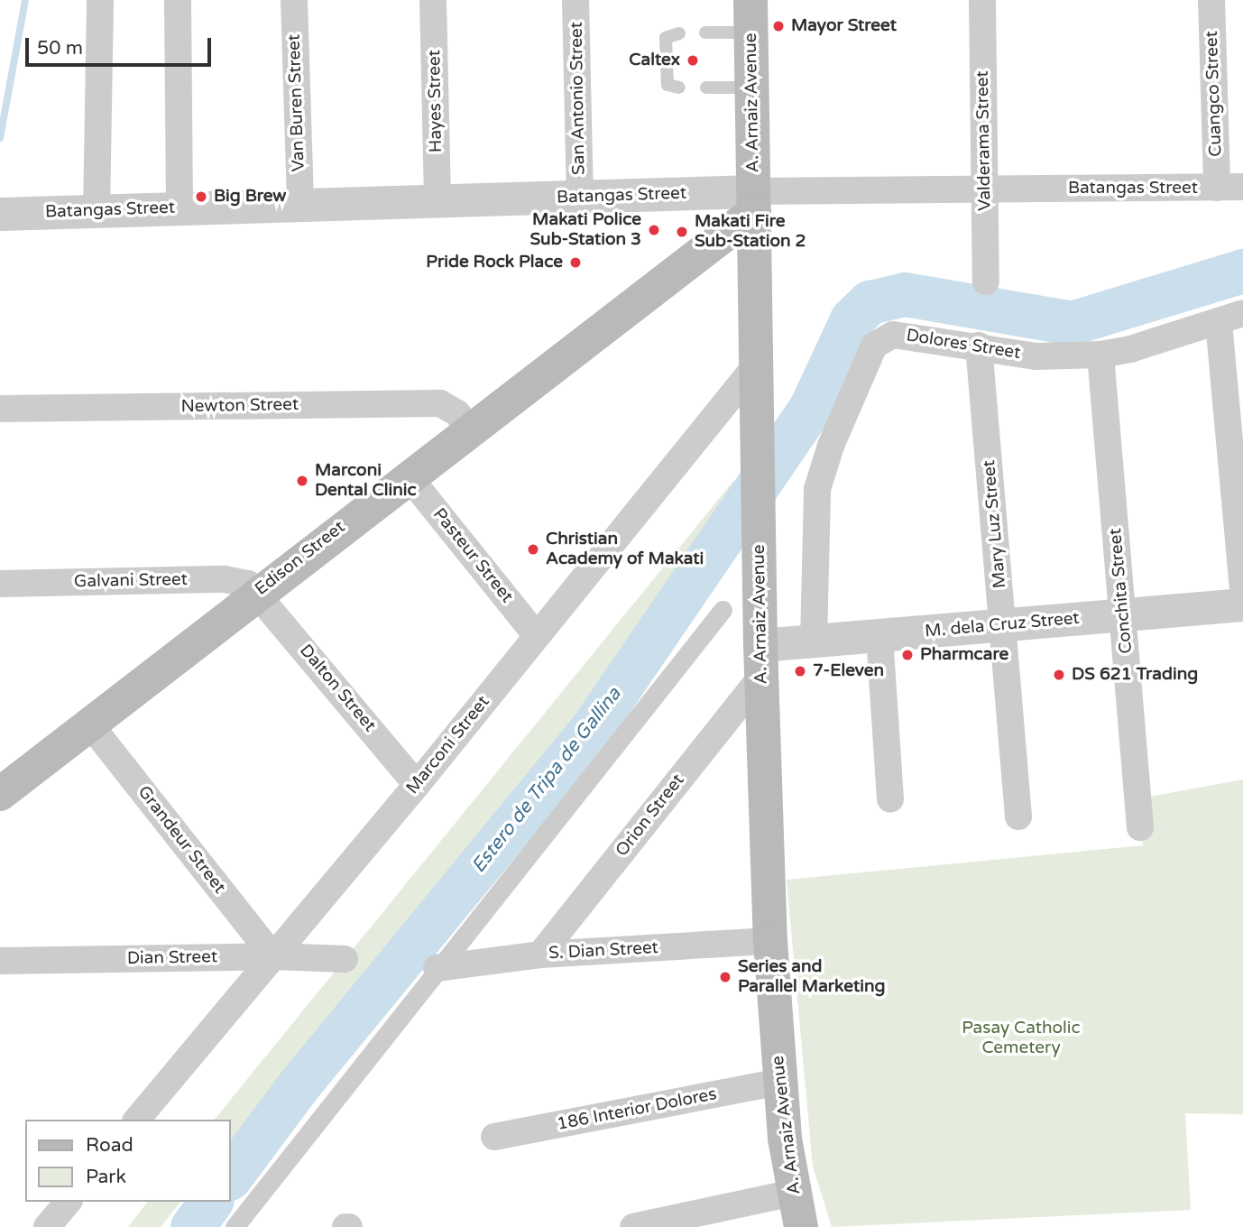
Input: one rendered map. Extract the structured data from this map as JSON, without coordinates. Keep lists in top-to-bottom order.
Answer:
{
  "streets": {
    "main road": ["A. Arnaiz Avenue", "Edison Street"],
    "street": [
      "Cuangco Street",
      "San Antonio Street",
      "Hayes Street",
      "Van Buren Street",
      "Valderama Street",
      "Batangas Street",
      "Dolores Street",
      "Newton Street",
      "Mary Luz Street",
      "Pasteur Street",
      "Galvani Street",
      "Conchita Street",
      "M. dela Cruz Street",
      "Dalton Street",
      "Marconi Street",
      "Orion Street",
      "Grandeur Street",
      "S. Dian Street",
      "Dian Street",
      "186 Interior Dolores"
    ]
  },
  "crossings": [
    ["Cuangco Street", "Batangas Street"],
    ["San Antonio Street", "Batangas Street"],
    ["Hayes Street", "Batangas Street"],
    ["Van Buren Street", "Batangas Street"],
    ["A. Arnaiz Avenue", "Batangas Street"],
    ["A. Arnaiz Avenue", "Edison Street"],
    ["A. Arnaiz Avenue", "M. dela Cruz Street"],
    ["A. Arnaiz Avenue", "Marconi Street"],
    ["A. Arnaiz Avenue", "Orion Street"],
    ["A. Arnaiz Avenue", "S. Dian Street"],
    ["A. Arnaiz Avenue", "186 Interior Dolores"],
    ["Valderama Street", "Batangas Street"],
    ["Batangas Street", "Edison Street"],
    ["Dolores Street", "Mary Luz Street"],
    ["Dolores Street", "Conchita Street"],
    ["Dolores Street", "M. dela Cruz Street"],
    ["Newton Street", "Edison Street"],
    ["Mary Luz Street", "M. dela Cruz Street"],
    ["Pasteur Street", "Edison Street"],
    ["Pasteur Street", "Marconi Street"],
    ["Edison Street", "Galvani Street"],
    ["Edison Street", "Dalton Street"],
    ["Edison Street", "Grandeur Street"],
    ["Galvani Street", "Dalton Street"],
    ["Conchita Street", "M. dela Cruz Street"],
    ["M. dela Cruz Street", "Orion Street"],
    ["Dalton Street", "Marconi Street"],
    ["Marconi Street", "Grandeur Street"],
    ["Marconi Street", "Dian Street"],
    ["Orion Street", "S. Dian Street"],
    ["Grandeur Street", "Dian Street"]
  ],
  "water": ["Estero de Tripa de Gallina"],
  "parks": ["Pasay Catholic Cemetery"],
  "places": [
    "Mayor Street",
    "Caltex",
    "Big Brew",
    "Makati Police Sub-Station 3",
    "Makati Fire Sub-Station 2",
    "Pride Rock Place",
    "Marconi Dental Clinic",
    "Christian Academy of Makati",
    "Pharmcare",
    "7-Eleven",
    "DS 621 Trading",
    "Series and Parallel Marketing"
  ],
  "legend": ["Road", "Park"],
  "scale_bar": "50 m"
}
